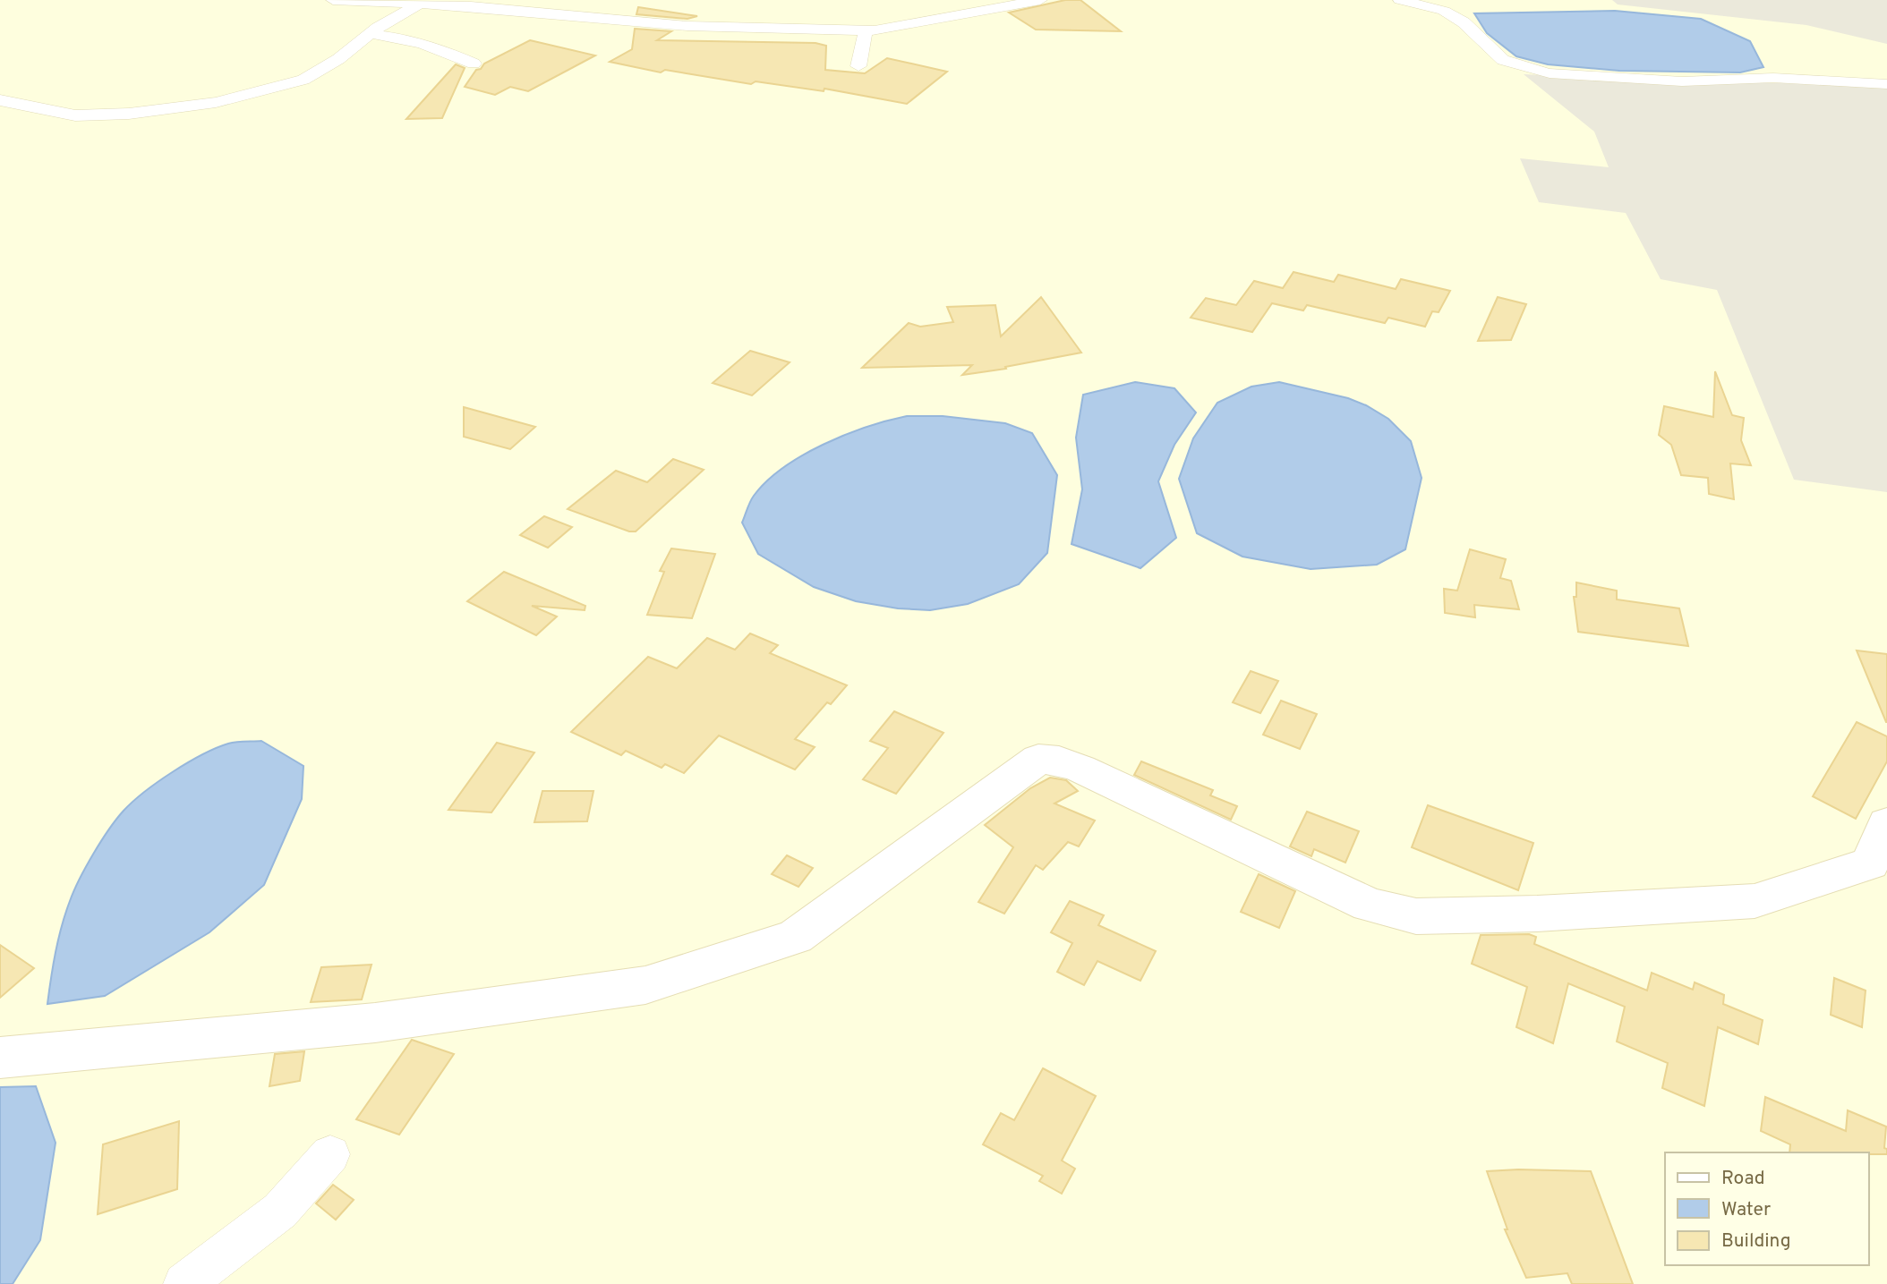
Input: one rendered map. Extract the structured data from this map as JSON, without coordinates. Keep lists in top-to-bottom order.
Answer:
{
  "legend": ["Road", "Water", "Building"]
}
